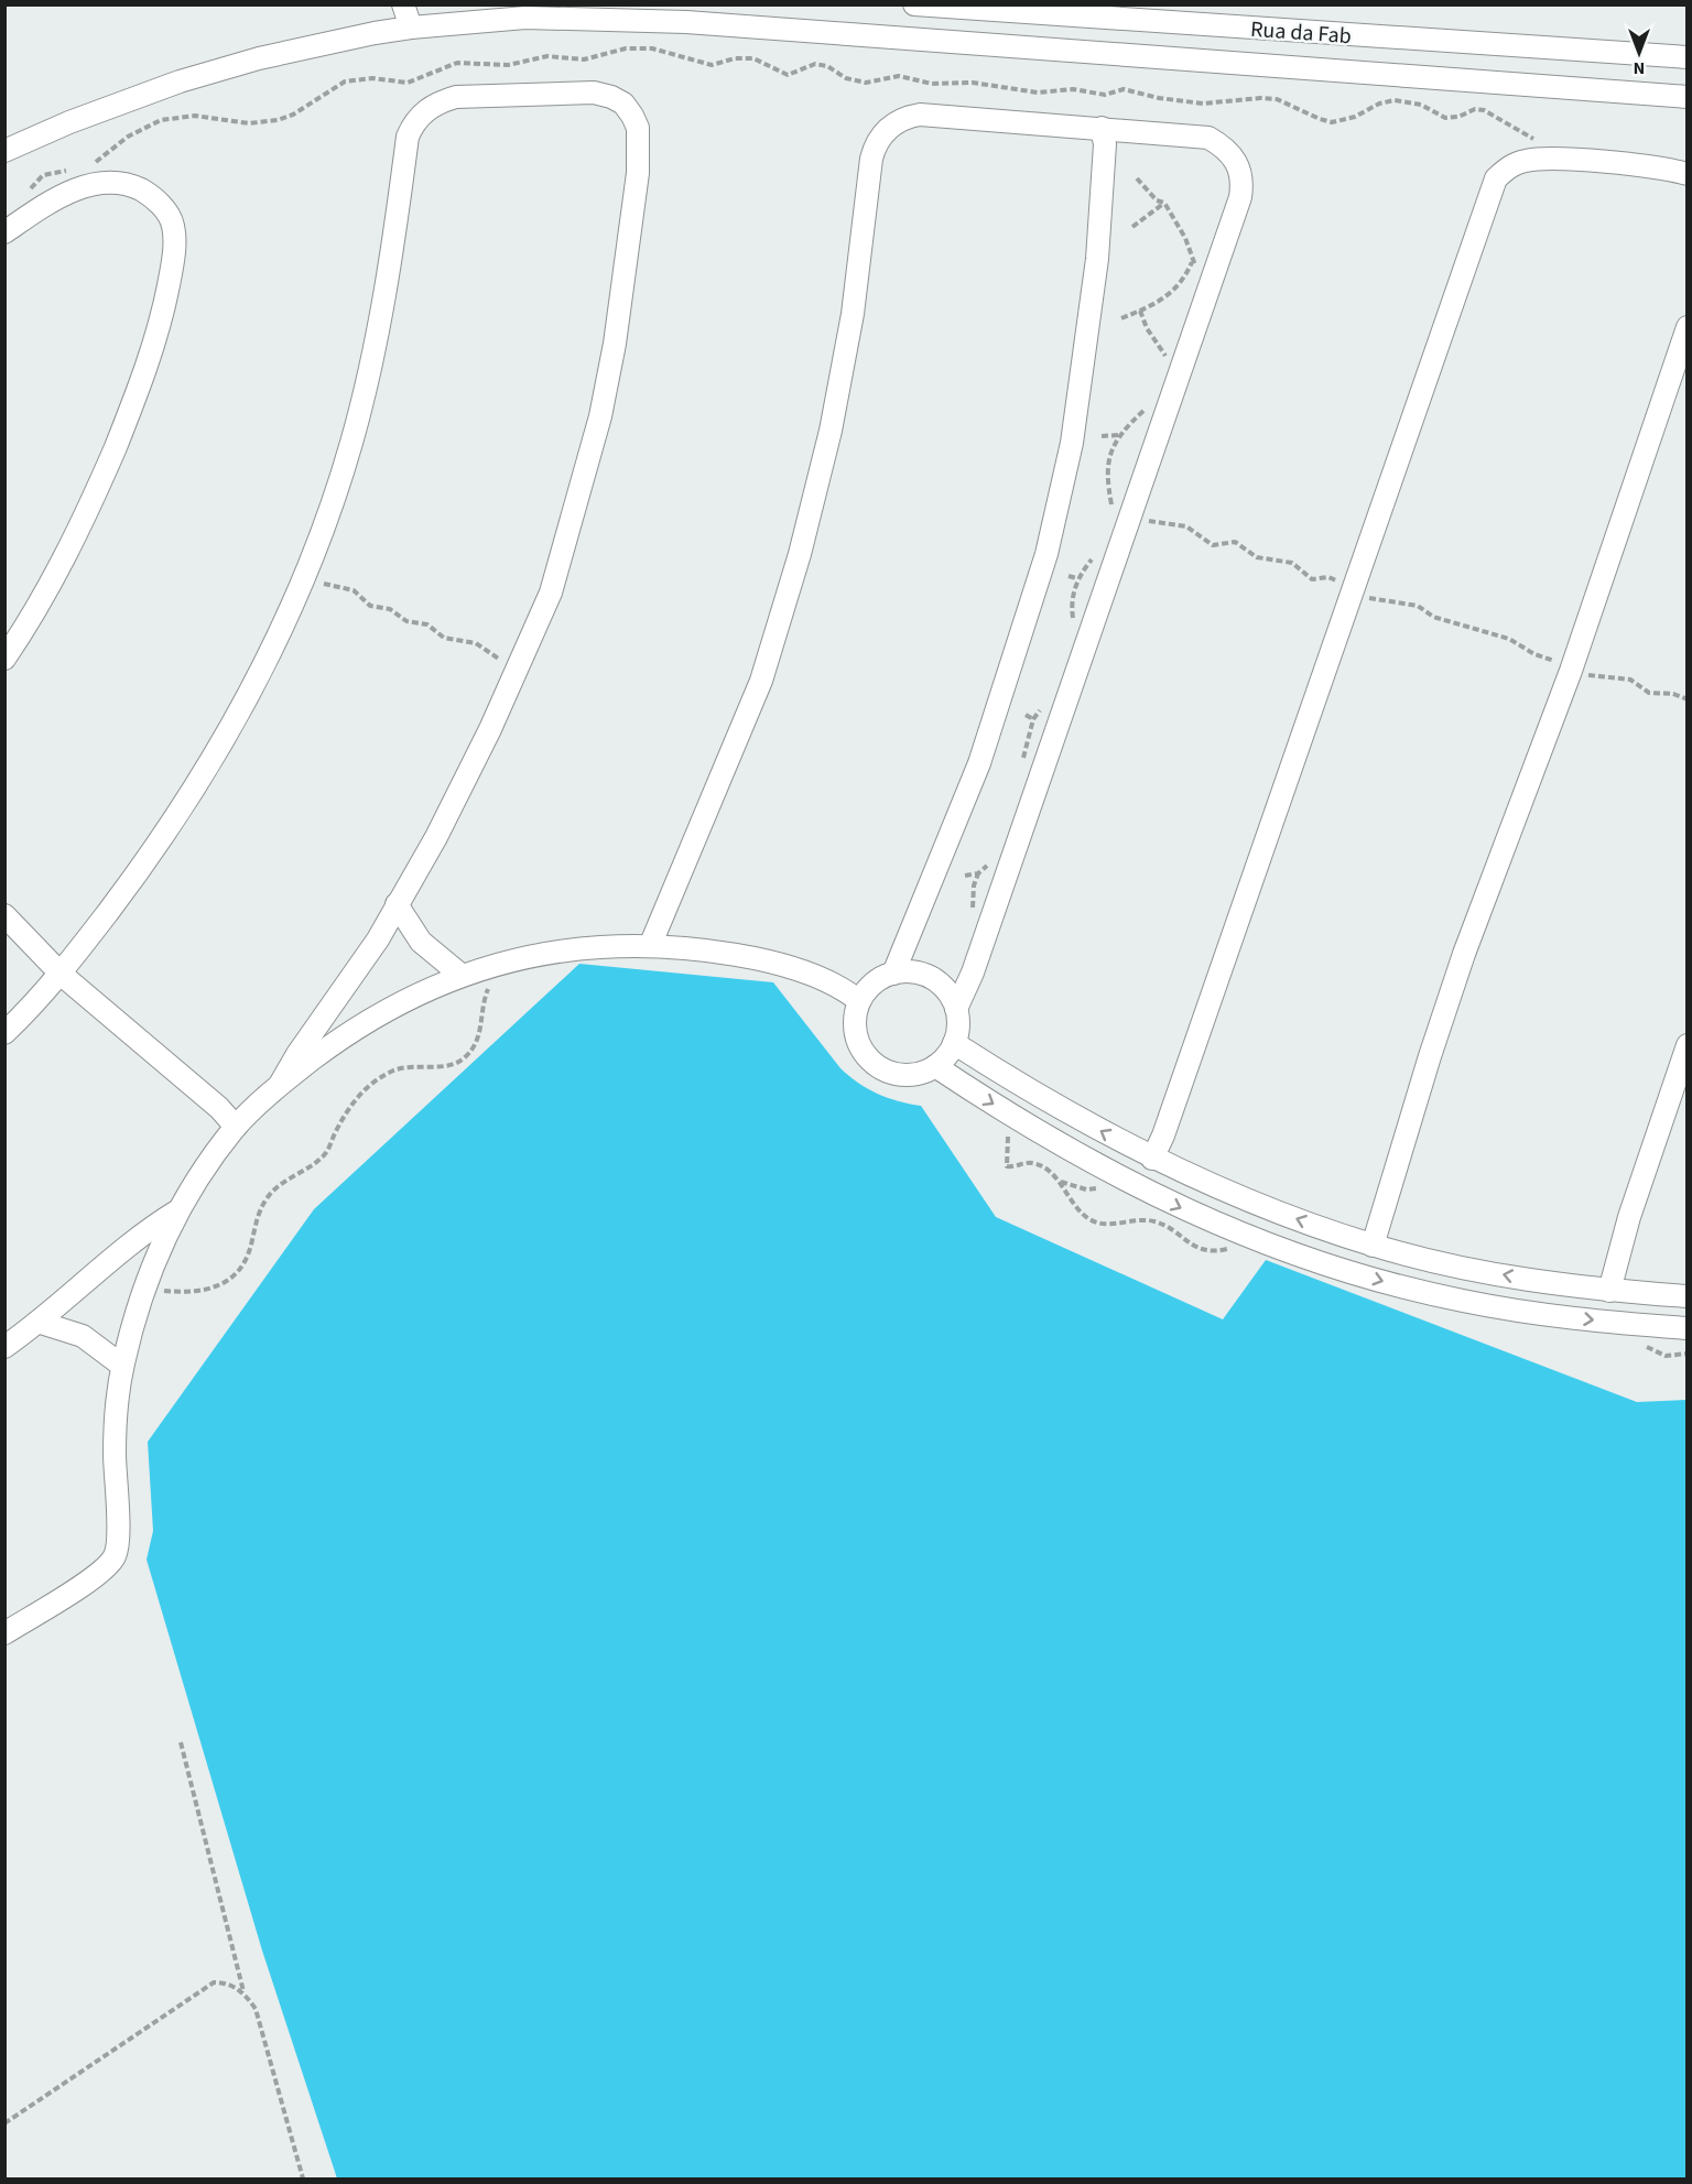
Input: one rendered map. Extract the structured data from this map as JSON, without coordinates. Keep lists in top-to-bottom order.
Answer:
{
  "streets": {
    "street": ["Rua da Fab"]
  },
  "north": "bottom"
}
